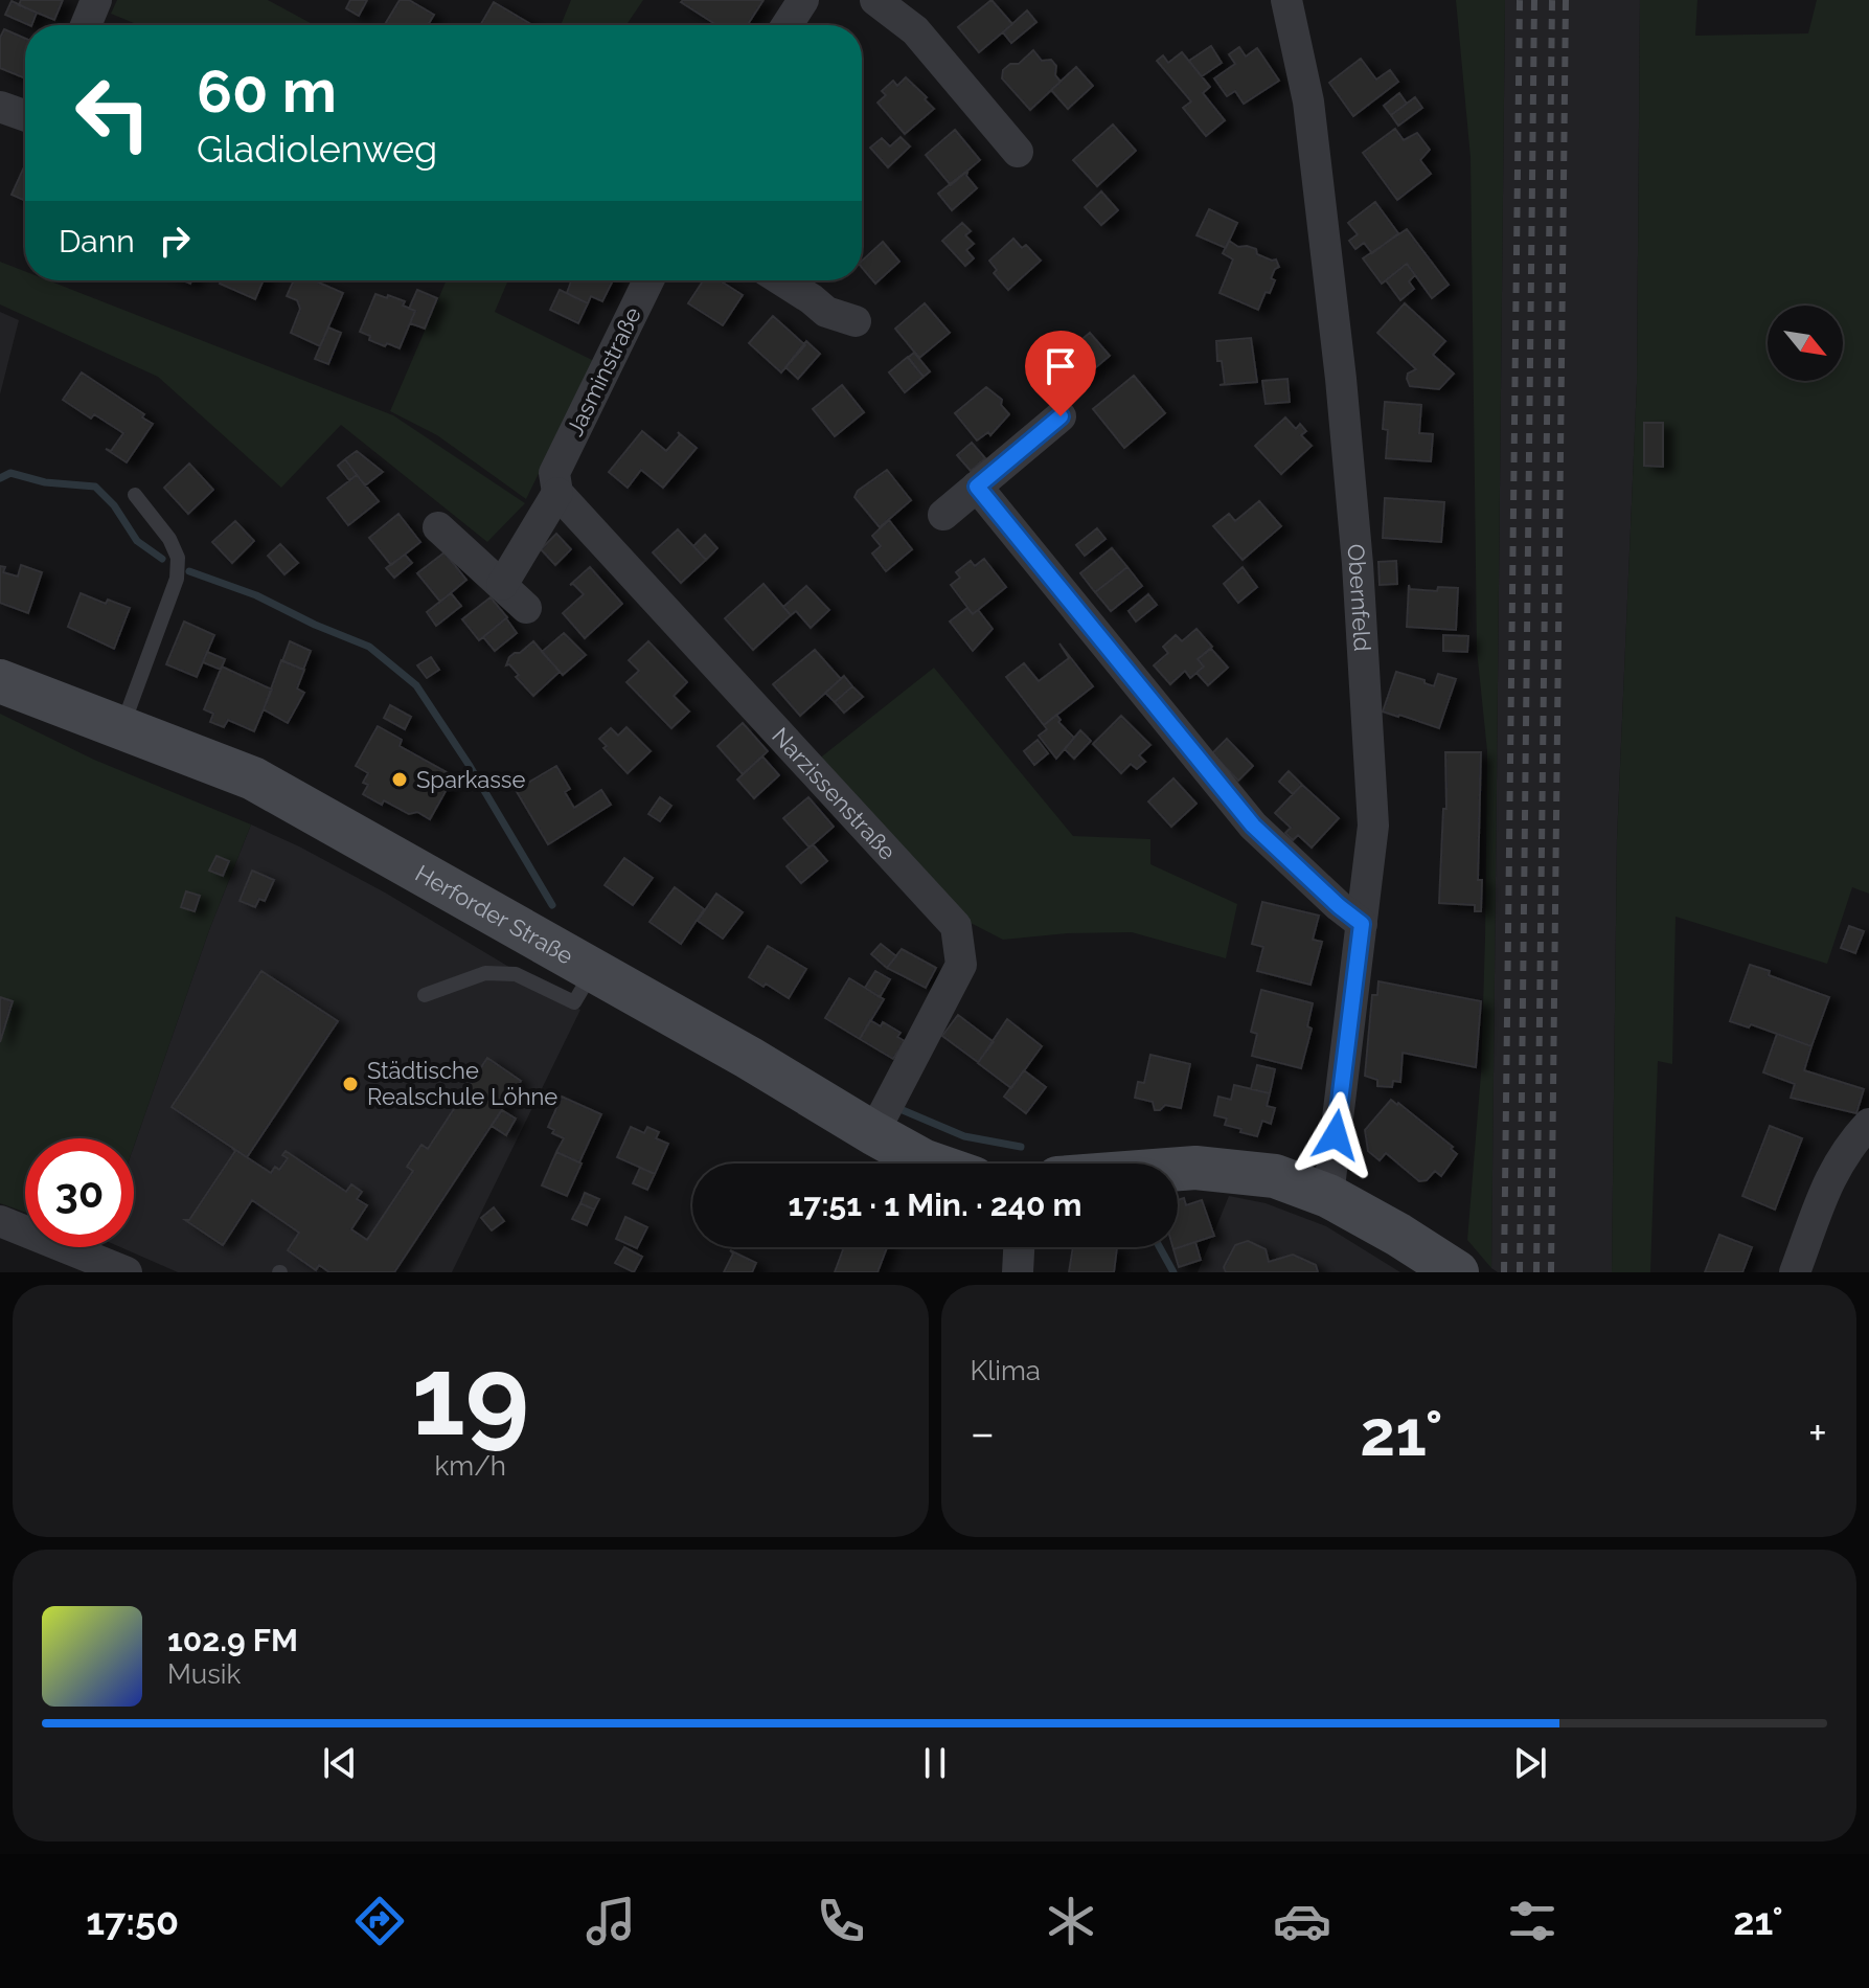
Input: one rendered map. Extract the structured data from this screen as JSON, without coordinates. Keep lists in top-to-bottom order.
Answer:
{
  "streets": {
    "main road": ["Herforder Straße"],
    "street": ["Jasminstraße", "Obernfeld", "Narzissenstraße"]
  },
  "crossings": [
    ["Jasminstraße", "Narzissenstraße"],
    ["Narzissenstraße", "Herforder Straße"]
  ],
  "places": ["Sparkasse", "Städtische Realschule Löhne"],
  "north": "bottom right",
  "page": {
    "turn": ["60 m", "Gladiolenweg"],
    "then": "Dann",
    "limit": "30",
    "trip": "17:51 · 1 Min. · 240 m",
    "tile": [
      ["19", "km/h"],
      "Klima"
    ],
    "heat": ["−", "21°", "+"],
    "song": ["102.9 FM", "Musik"],
    "tabs": ["17:50", "21°"]
  }
}
